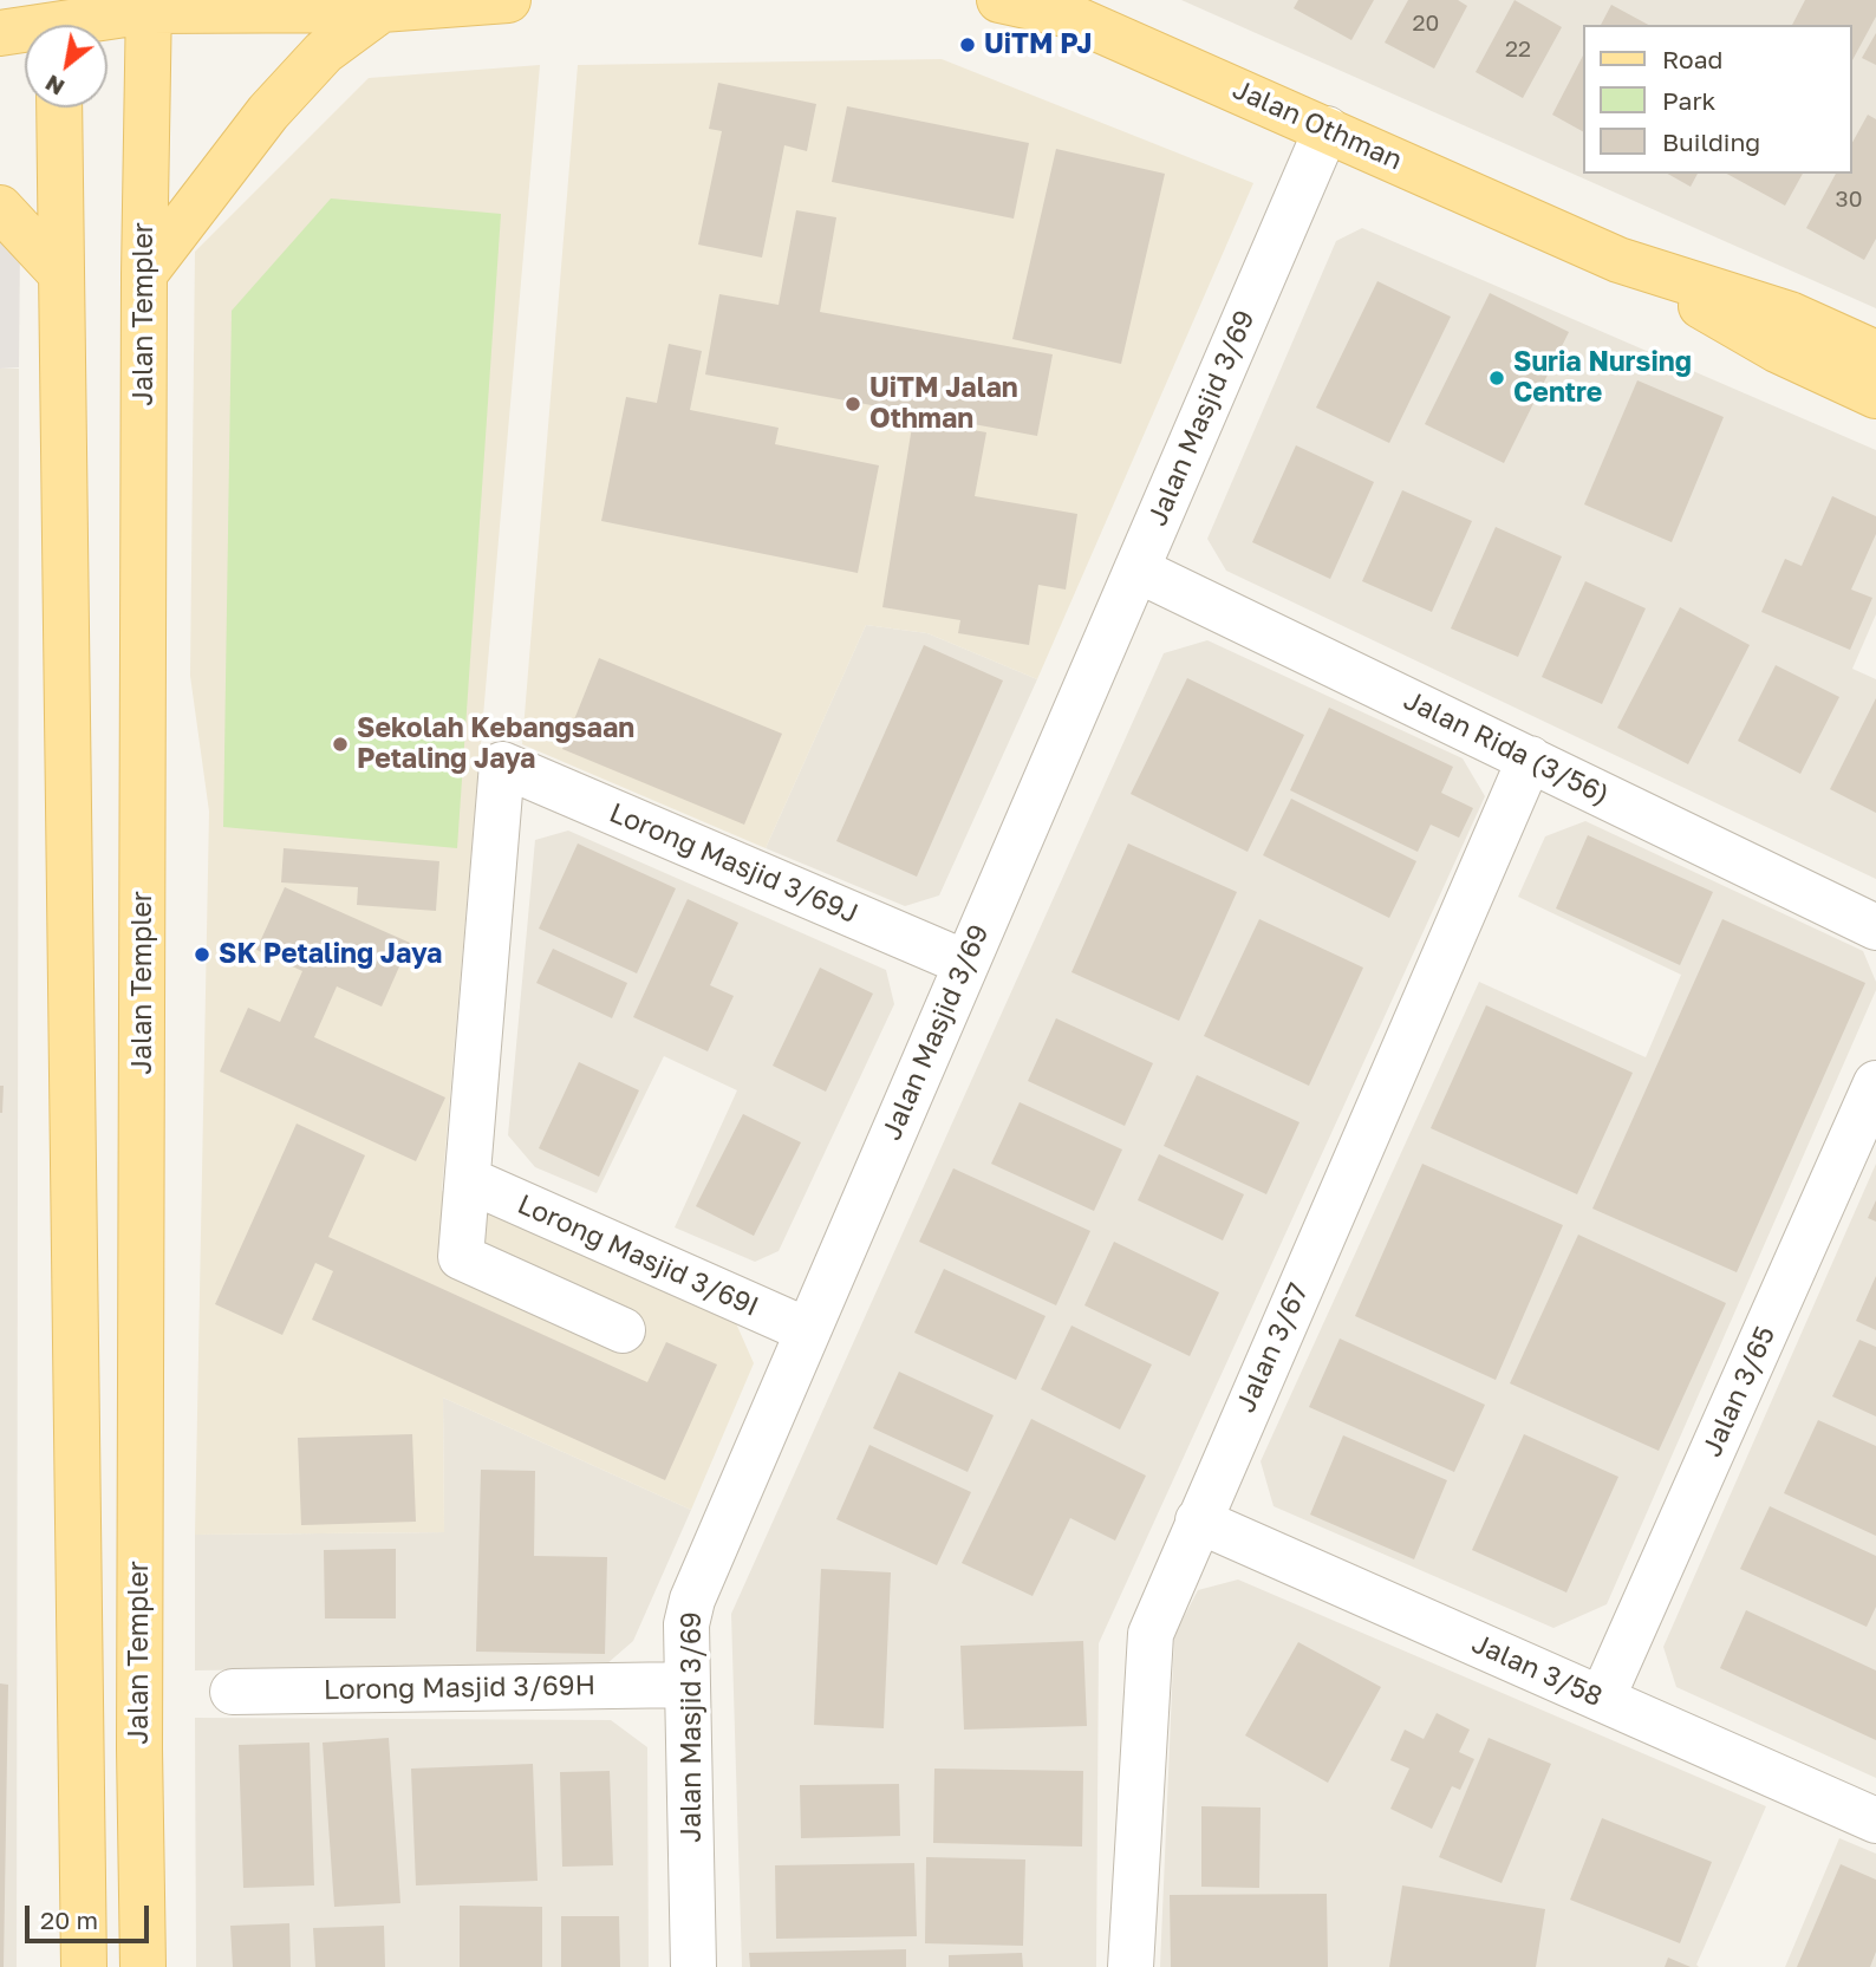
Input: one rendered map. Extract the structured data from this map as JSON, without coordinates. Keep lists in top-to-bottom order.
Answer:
{
  "streets": {
    "main road": ["Jalan Othman", "Jalan Templer"],
    "street": [
      "Jalan Masjid 3/69",
      "Jalan Rida (3/56)",
      "Lorong Masjid 3/69J",
      "Lorong Masjid 3/69I",
      "Jalan 3/67",
      "Jalan 3/65",
      "Jalan 3/58",
      "Lorong Masjid 3/69H"
    ]
  },
  "crossings": [
    ["Jalan Othman", "Jalan Masjid 3/69"],
    ["Jalan Masjid 3/69", "Jalan Rida (3/56)"],
    ["Jalan Masjid 3/69", "Lorong Masjid 3/69J"],
    ["Jalan Masjid 3/69", "Lorong Masjid 3/69I"],
    ["Jalan Masjid 3/69", "Lorong Masjid 3/69H"],
    ["Jalan Rida (3/56)", "Jalan 3/67"],
    ["Lorong Masjid 3/69J", "Lorong Masjid 3/69I"],
    ["Jalan 3/67", "Jalan 3/58"],
    ["Jalan 3/65", "Jalan 3/58"]
  ],
  "places": [
    "UiTM PJ",
    "Suria Nursing Centre",
    "UiTM Jalan Othman",
    "Sekolah Kebangsaan Petaling Jaya",
    "SK Petaling Jaya"
  ],
  "house_numbers": ["20", "22", "30"],
  "legend": ["Road", "Park", "Building"],
  "scale_bar": "20 m",
  "north": "bottom left"
}
